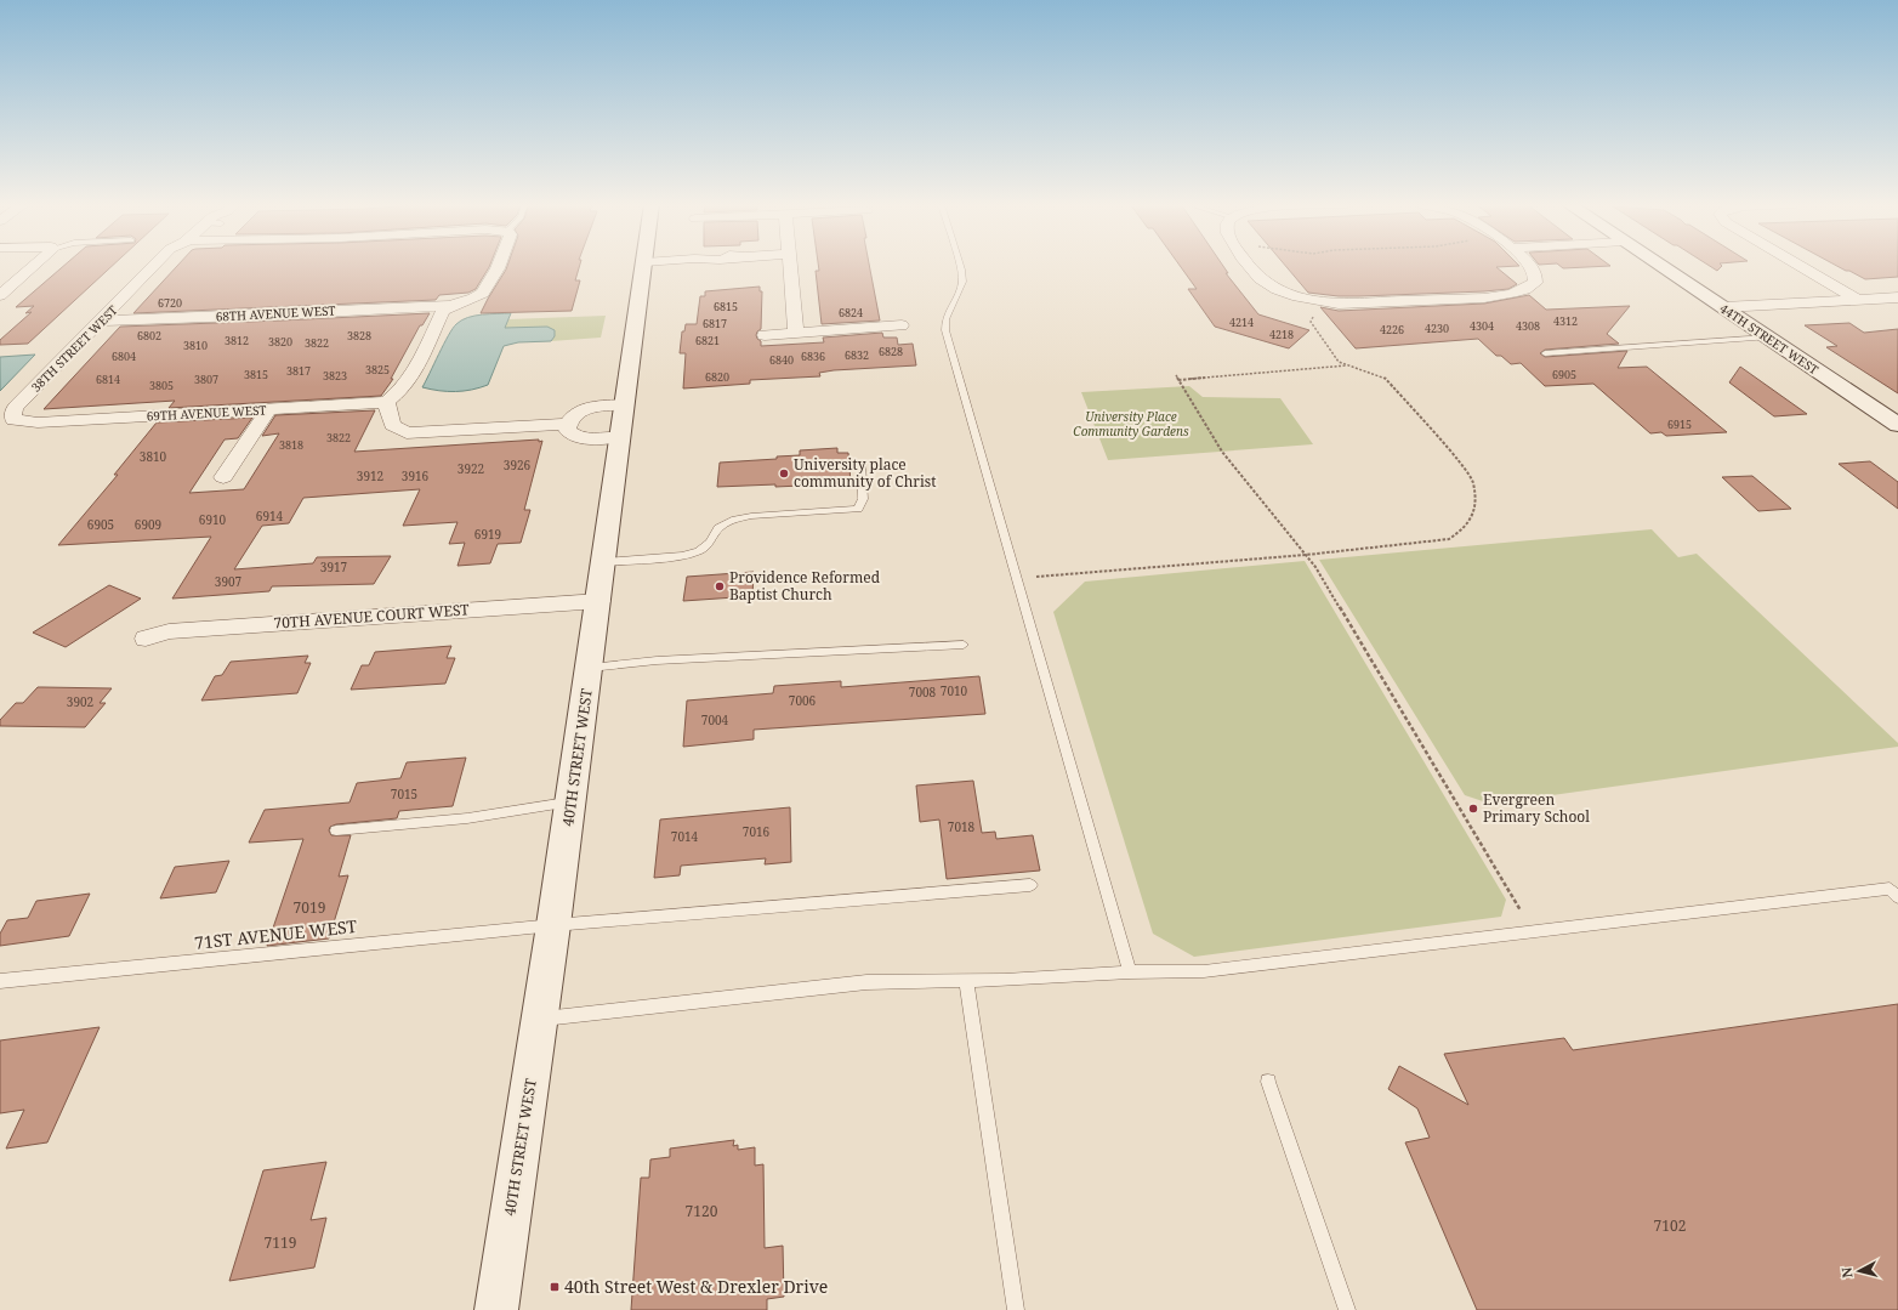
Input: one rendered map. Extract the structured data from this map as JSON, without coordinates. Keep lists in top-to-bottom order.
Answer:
{
  "streets": {
    "main road": ["44TH STREET WEST", "40TH STREET WEST"],
    "street": [
      "68TH AVENUE WEST",
      "38TH STREET WEST",
      "69TH AVENUE WEST",
      "70TH AVENUE COURT WEST"
    ],
    "lane": ["71ST AVENUE WEST"]
  },
  "crossings": [
    ["68TH AVENUE WEST", "38TH STREET WEST"],
    ["38TH STREET WEST", "69TH AVENUE WEST"],
    ["70TH AVENUE COURT WEST", "40TH STREET WEST"],
    ["40TH STREET WEST", "71ST AVENUE WEST"]
  ],
  "parks": ["University Place Community Gardens"],
  "places": {
    "other": ["University place community of Christ", "Providence Reformed Baptist Church", "Evergreen Primary School"],
    "transit": ["40th Street West & Drexler Drive"]
  },
  "house_numbers": [
    "6720",
    "6815",
    "6824",
    "4312",
    "4214",
    "6817",
    "4304",
    "4308",
    "4230",
    "4226",
    "4218",
    "6802",
    "3828",
    "3812",
    "6821",
    "3820",
    "3822",
    "3810",
    "6828",
    "6832",
    "6804",
    "6836",
    "6840",
    "3825",
    "3817",
    "3815",
    "6905",
    "3823",
    "6820",
    "6814",
    "3807",
    "3805",
    "6915",
    "3822",
    "3818",
    "3810",
    "3926",
    "3922",
    "3912",
    "3916",
    "6914",
    "6910",
    "6905",
    "6909",
    "6919",
    "3917",
    "3907",
    "7010",
    "7008",
    "7006",
    "3902",
    "7004",
    "7015",
    "7018",
    "7016",
    "7014",
    "7019",
    "7120",
    "7102",
    "7119"
  ],
  "north": "left"
}
